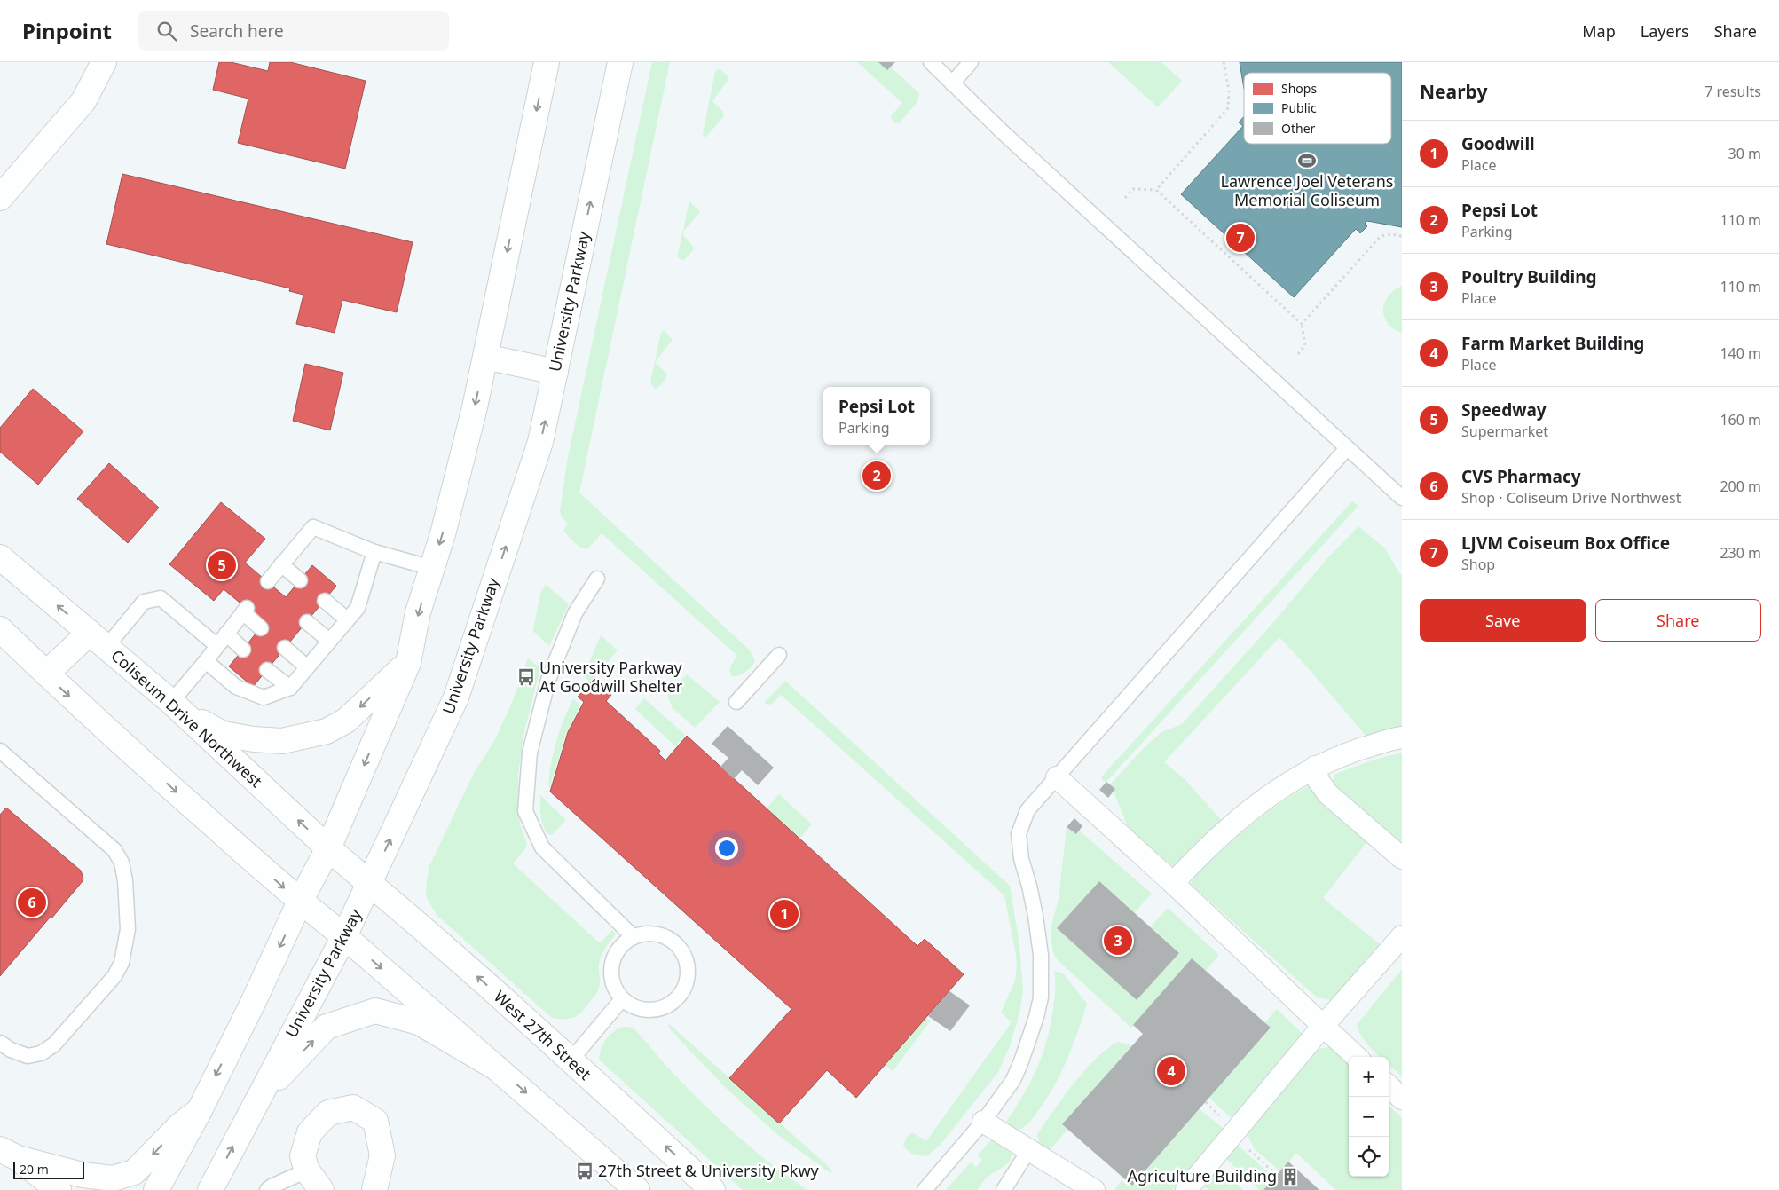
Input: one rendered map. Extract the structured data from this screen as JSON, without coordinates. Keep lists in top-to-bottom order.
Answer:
{
  "streets": {
    "main road": ["University Parkway", "Coliseum Drive Northwest", "West 27th Street"]
  },
  "crossings": [
    ["University Parkway", "Coliseum Drive Northwest"],
    ["University Parkway", "West 27th Street"],
    ["Coliseum Drive Northwest", "West 27th Street"]
  ],
  "places": {
    "sports": ["Lawrence Joel Veterans Memorial Coliseum"],
    "bus stop": ["University Parkway At Goodwill Shelter", "27th Street & University Pkwy"],
    "building": ["Agriculture Building"]
  },
  "legend": ["Shops", "Public", "Other"],
  "scale_bar": "20 m",
  "page": {
    "header": "Pinpoint",
    "search": "Search here",
    "nav": ["Map", "Layers", "Share"],
    "heading": ["Nearby", "7 results"],
    "list": [
      {
        "mark": "1",
        "name": "Goodwill",
        "note": "Place",
        "value": "30 m"
      },
      {
        "mark": "2",
        "name": "Pepsi Lot",
        "note": "Parking",
        "value": "110 m"
      },
      {
        "mark": "3",
        "name": "Poultry Building",
        "note": "Place",
        "value": "110 m"
      },
      {
        "mark": "4",
        "name": "Farm Market Building",
        "note": "Place",
        "value": "140 m"
      },
      {
        "mark": "5",
        "name": "Speedway",
        "note": "Supermarket",
        "value": "160 m"
      },
      {
        "mark": "6",
        "name": "CVS Pharmacy",
        "note": "Shop · Coliseum Drive Northwest",
        "value": "200 m"
      },
      {
        "mark": "7",
        "name": "LJVM Coiseum Box Office",
        "note": "Shop",
        "value": "230 m"
      }
    ],
    "pins": [
      "7",
      "2",
      "5",
      "6",
      "1",
      "3",
      "4"
    ],
    "popup": ["Pepsi Lot", "Parking"],
    "buttons": ["Save", "Share"],
    "map_buttons": ["+", "−"],
    "scale": "20 m"
  }
}
